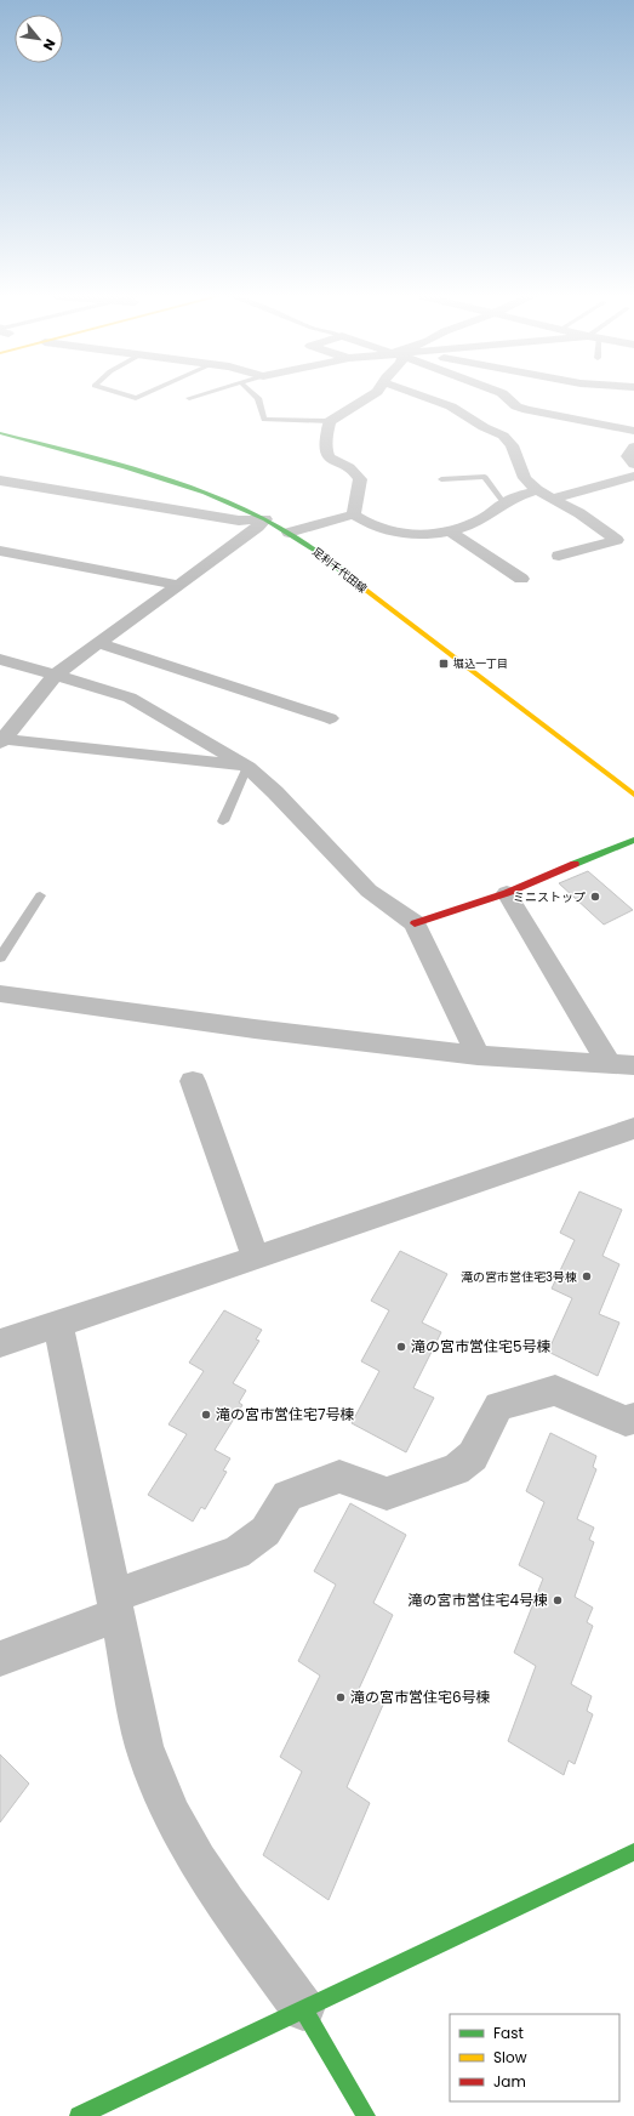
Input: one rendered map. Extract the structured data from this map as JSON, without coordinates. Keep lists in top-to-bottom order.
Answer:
{
  "streets": {
    "main road": ["足利千代田線"]
  },
  "places": {
    "transit": ["堀込一丁目"],
    "other": [
      "ミニストップ",
      "滝の宮市営住宅3号棟",
      "滝の宮市営住宅5号棟",
      "滝の宮市営住宅7号棟",
      "滝の宮市営住宅4号棟",
      "滝の宮市営住宅6号棟"
    ]
  },
  "legend": ["Fast", "Slow", "Jam"],
  "north": "bottom right"
}
